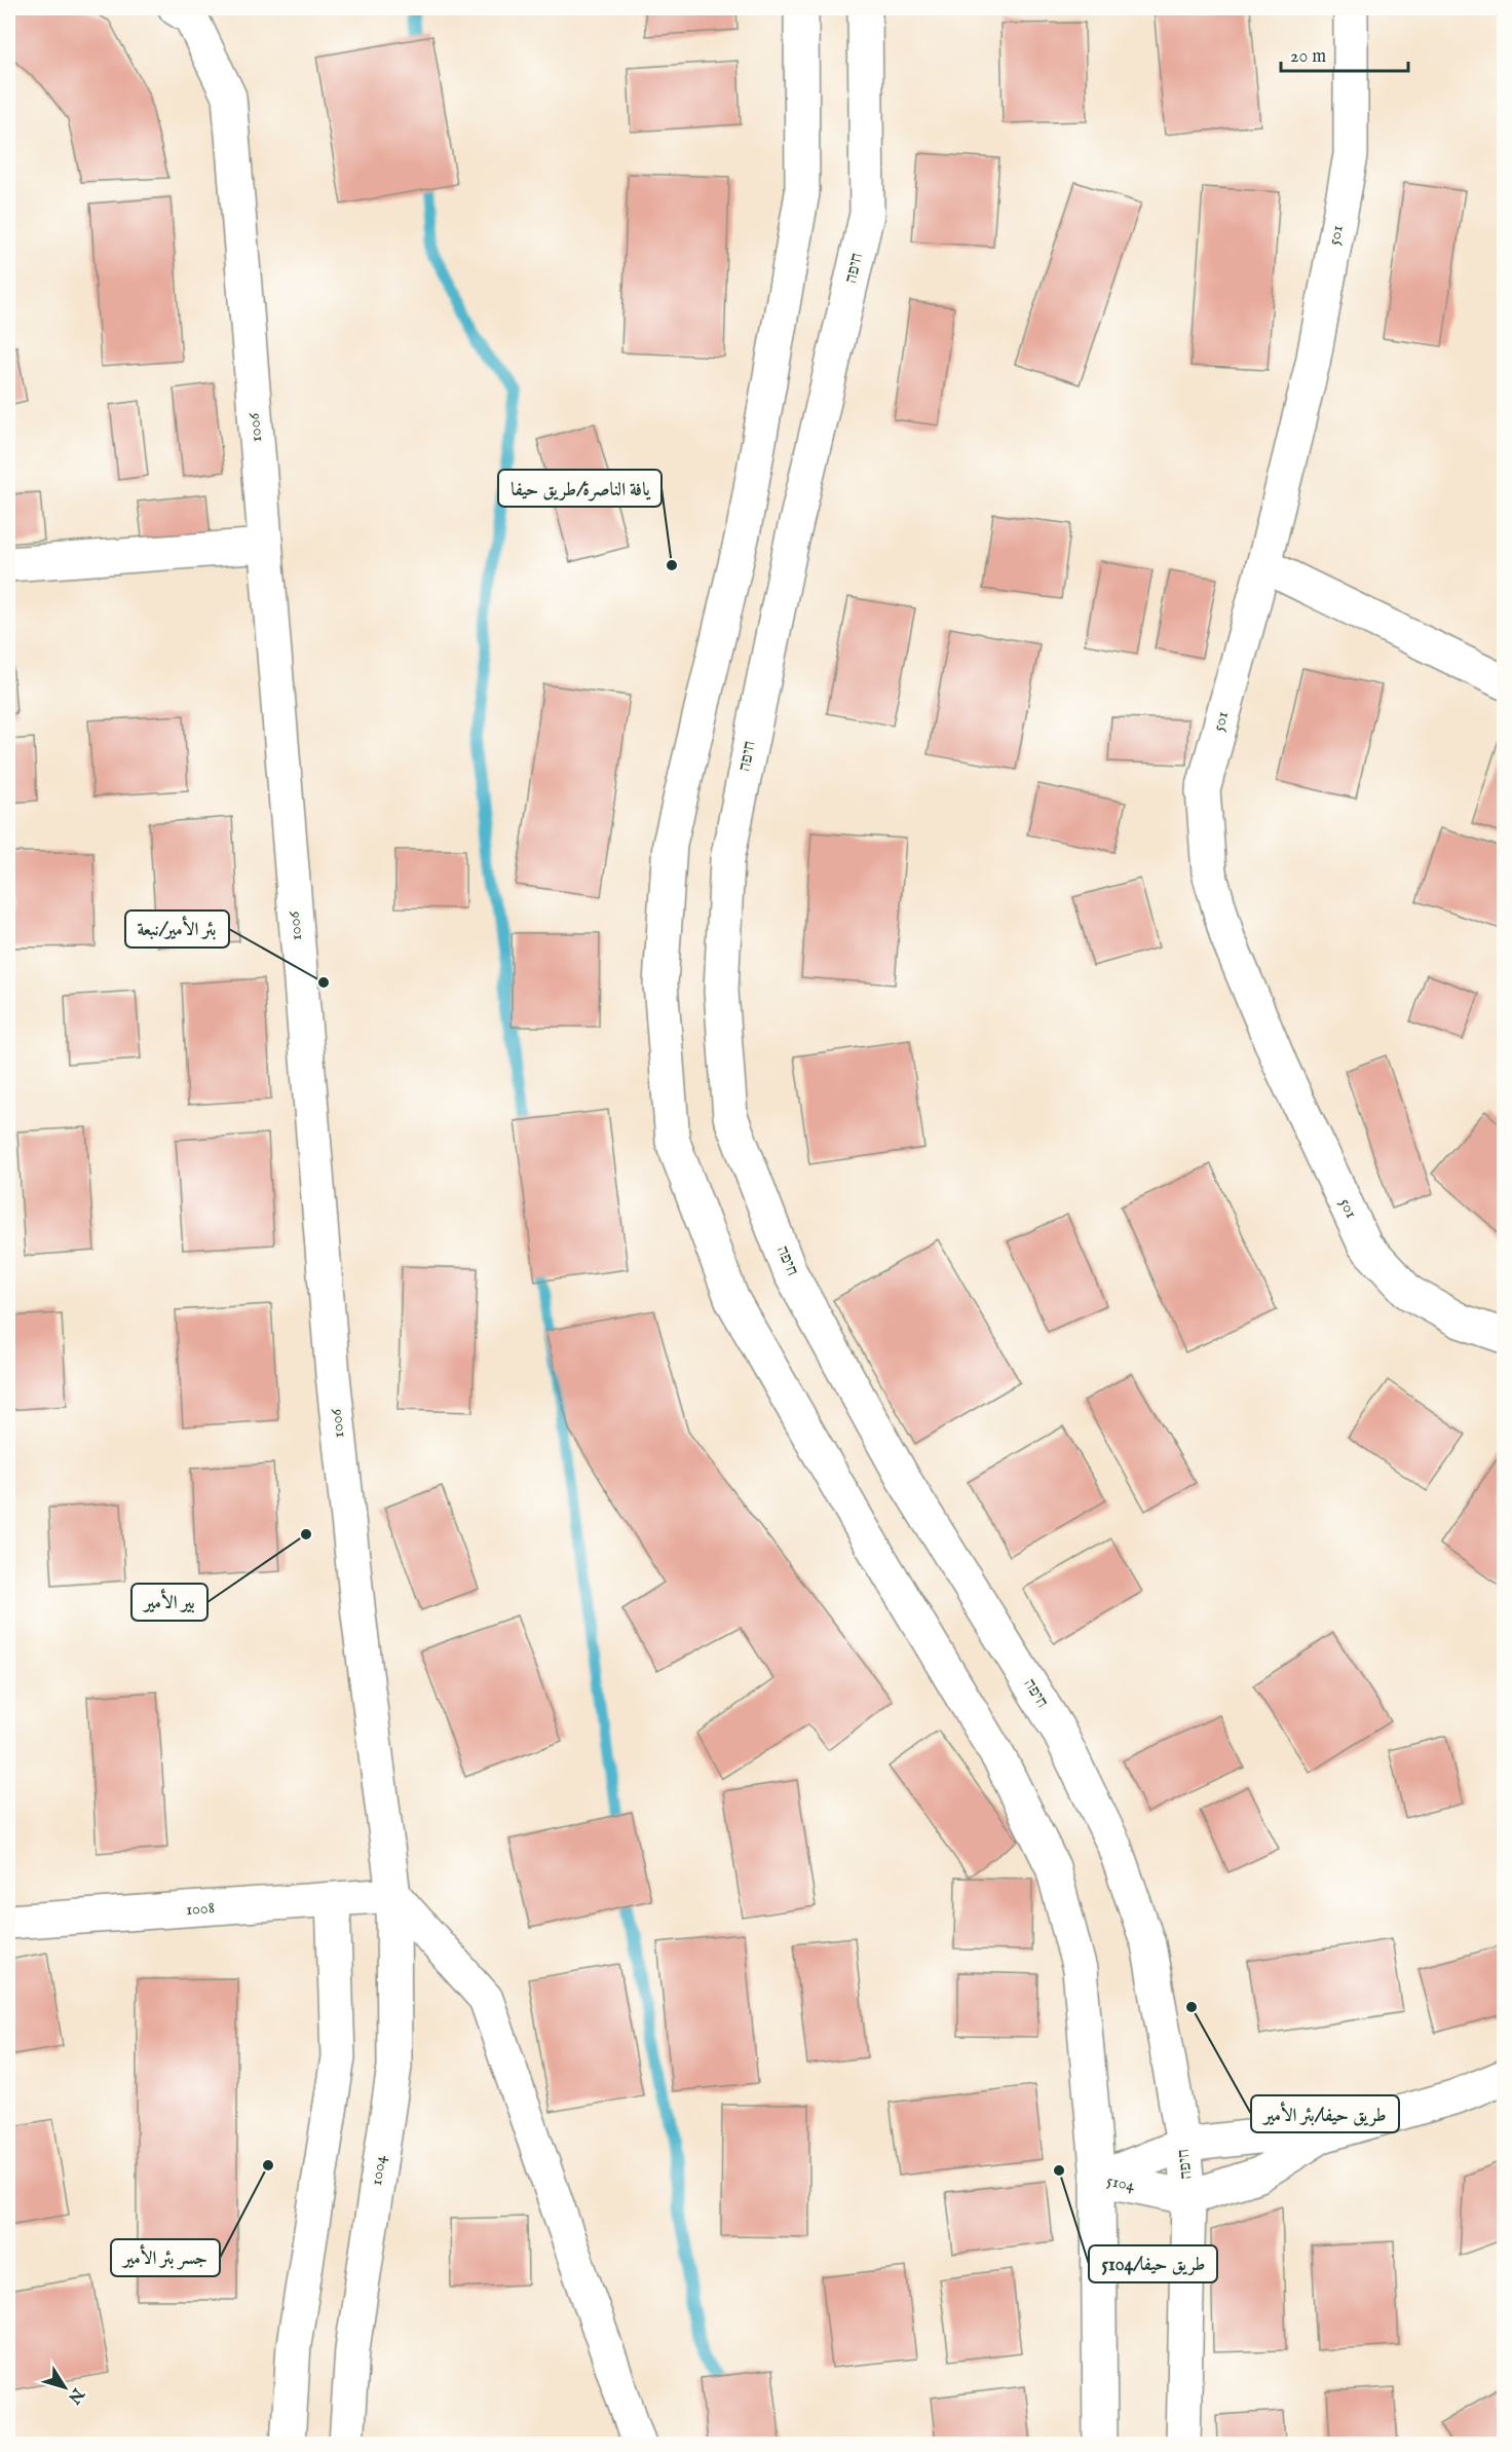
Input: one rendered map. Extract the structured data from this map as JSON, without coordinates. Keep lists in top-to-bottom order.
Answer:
{
  "streets": {
    "main road": [
      "501",
      "חיפה",
      "1006",
      "1008",
      "1004",
      "5104"
    ]
  },
  "crossings": [
    ["חיפה", "5104"],
    ["1006", "1008"],
    ["1006", "1004"],
    ["1008", "1004"]
  ],
  "places": [
    "يافة الناصرة/طريق حيفا",
    "بئر الأمير/نبعة",
    "بير الأمير",
    "طريق حيفا/بئر الأمير",
    "جسر بئر الأمير",
    "طريق حيفا/5104"
  ],
  "scale_bar": "20 m",
  "north": "bottom right"
}
